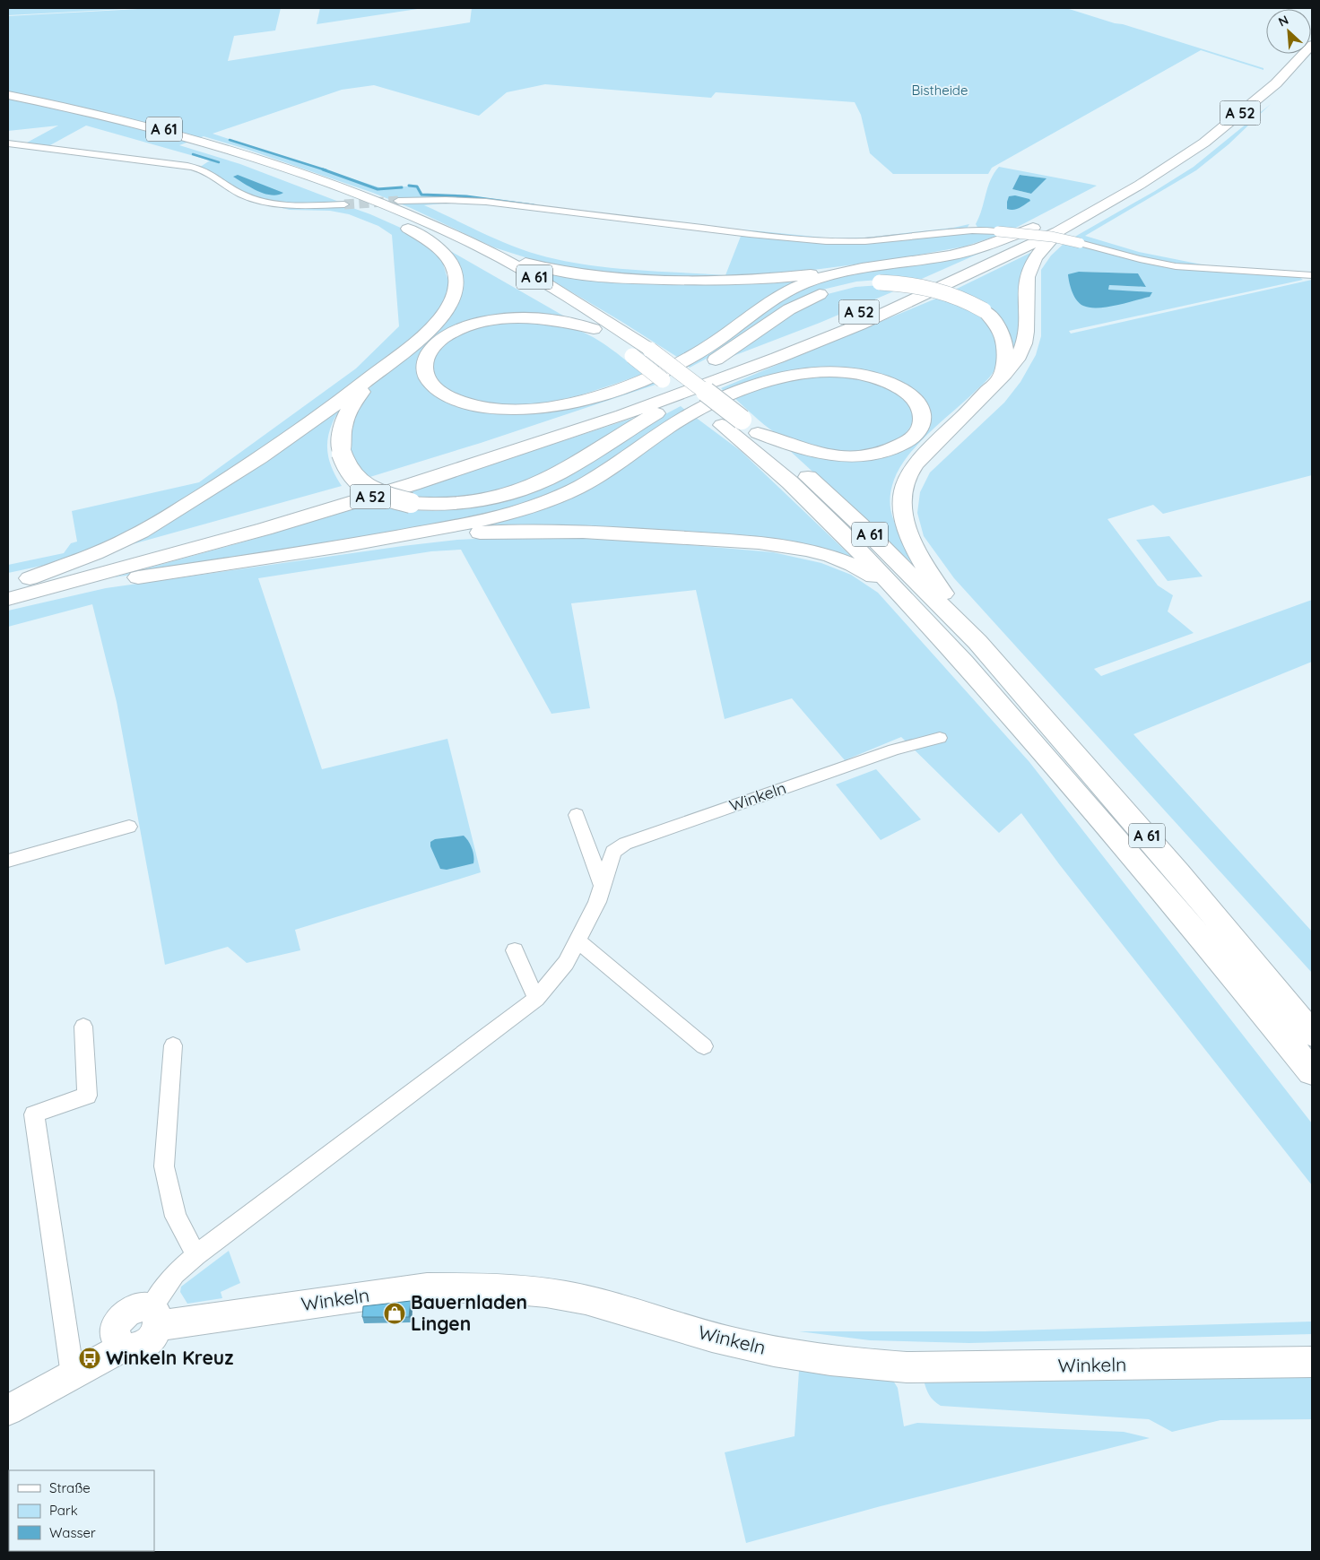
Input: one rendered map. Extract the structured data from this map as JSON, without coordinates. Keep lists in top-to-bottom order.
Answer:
{
  "streets": {
    "highway": ["A 52", "A 61"],
    "street": ["Winkeln"]
  },
  "parks": ["Bistheide"],
  "places": {
    "shop": ["Bauernladen Lingen"],
    "bus stop": ["Winkeln Kreuz"]
  },
  "legend": ["Straße", "Park", "Wasser"],
  "north": "top left"
}
